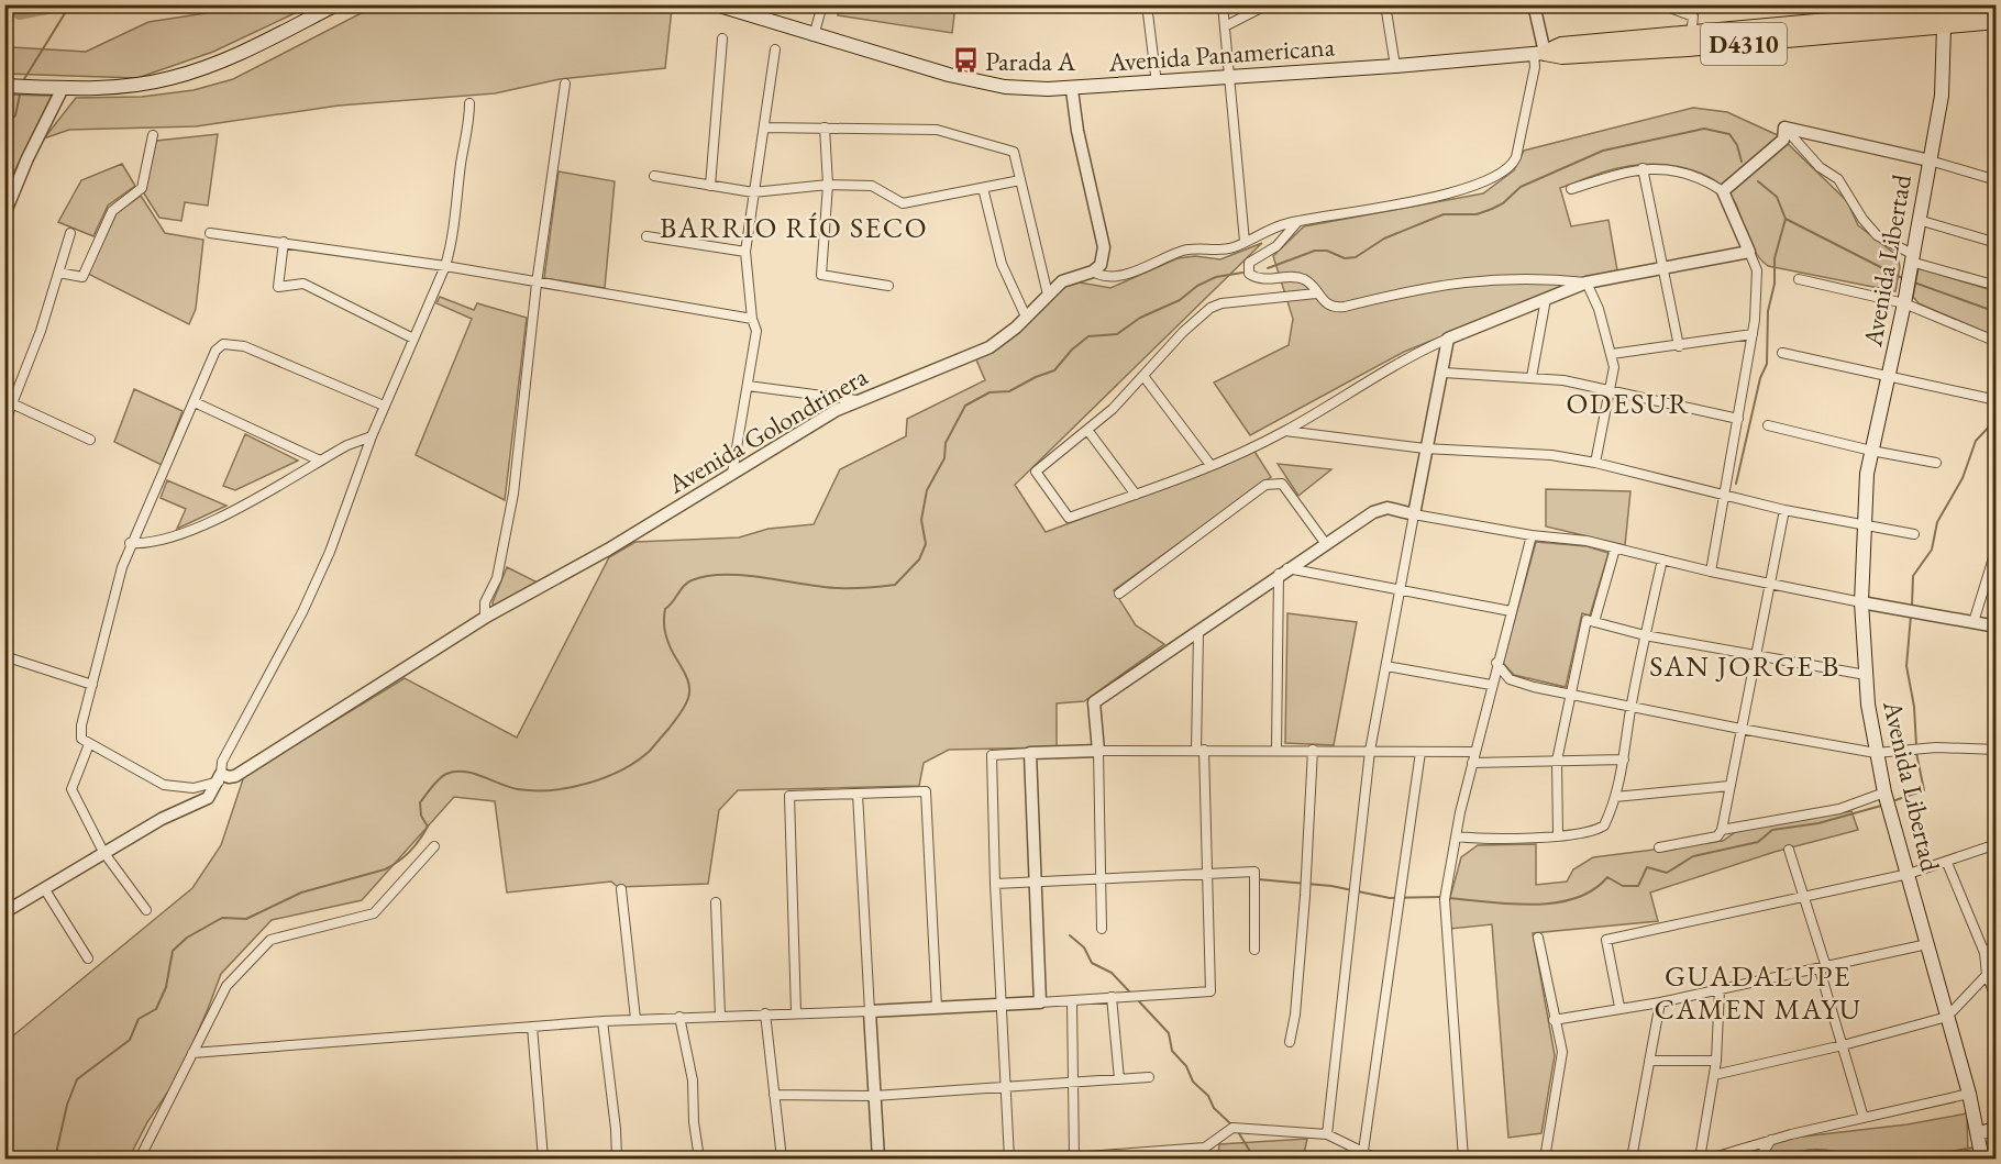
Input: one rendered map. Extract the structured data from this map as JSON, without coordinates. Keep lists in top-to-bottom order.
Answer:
{
  "streets": {
    "main road": ["D4310", "Avenida Panamericana", "Avenida Libertad"],
    "street": ["Avenida Golondrinera"]
  },
  "crossings": [
    ["Avenida Panamericana", "Avenida Libertad"],
    ["Avenida Panamericana", "Avenida Golondrinera"]
  ],
  "districts": [
    "BARRIO RÍO SECO",
    "ODESUR",
    "SAN JORGE B",
    "GUADALUPE CAMEN MAYU"
  ],
  "places": {
    "bus stop": ["Parada A"]
  }
}
